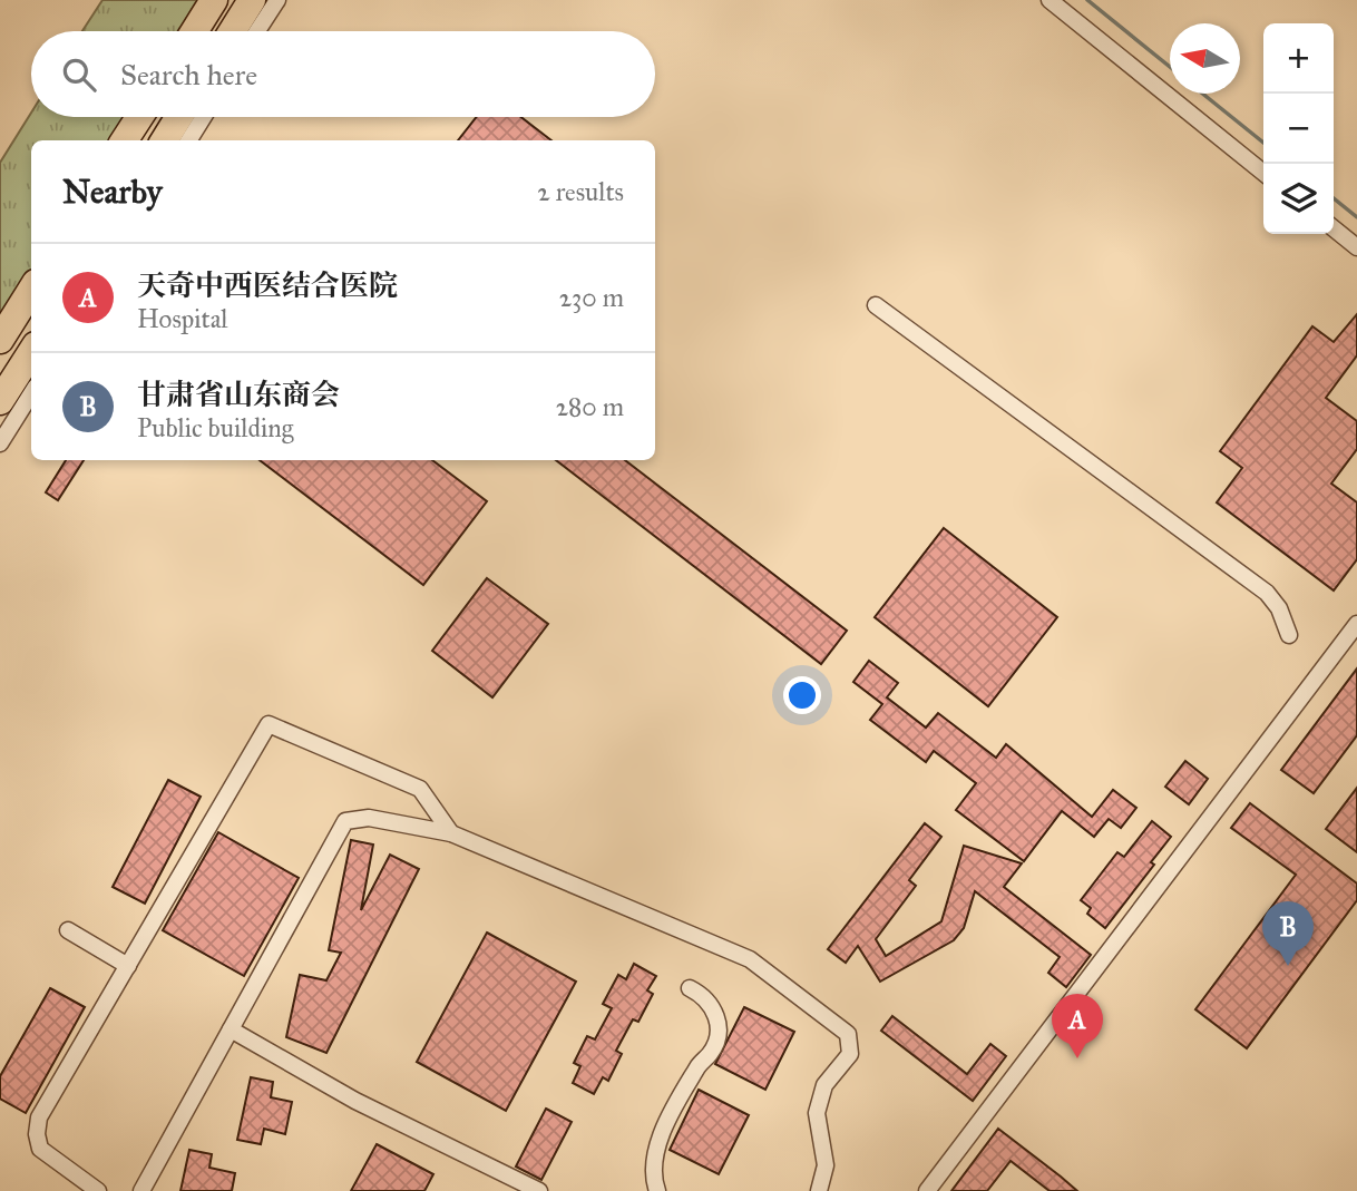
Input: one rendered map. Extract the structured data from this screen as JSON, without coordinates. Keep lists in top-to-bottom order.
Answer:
{
  "north": "left",
  "page": {
    "map_buttons": ["+", "−"],
    "search": "Search here",
    "heading": ["Nearby", "2 results"],
    "list": [
      {
        "mark": "A",
        "name": "天奇中西医结合医院",
        "note": "Hospital",
        "value": "230 m"
      },
      {
        "mark": "B",
        "name": "甘肃省山东商会",
        "note": "Public building",
        "value": "280 m"
      }
    ],
    "pins": ["B", "A"]
  }
}
